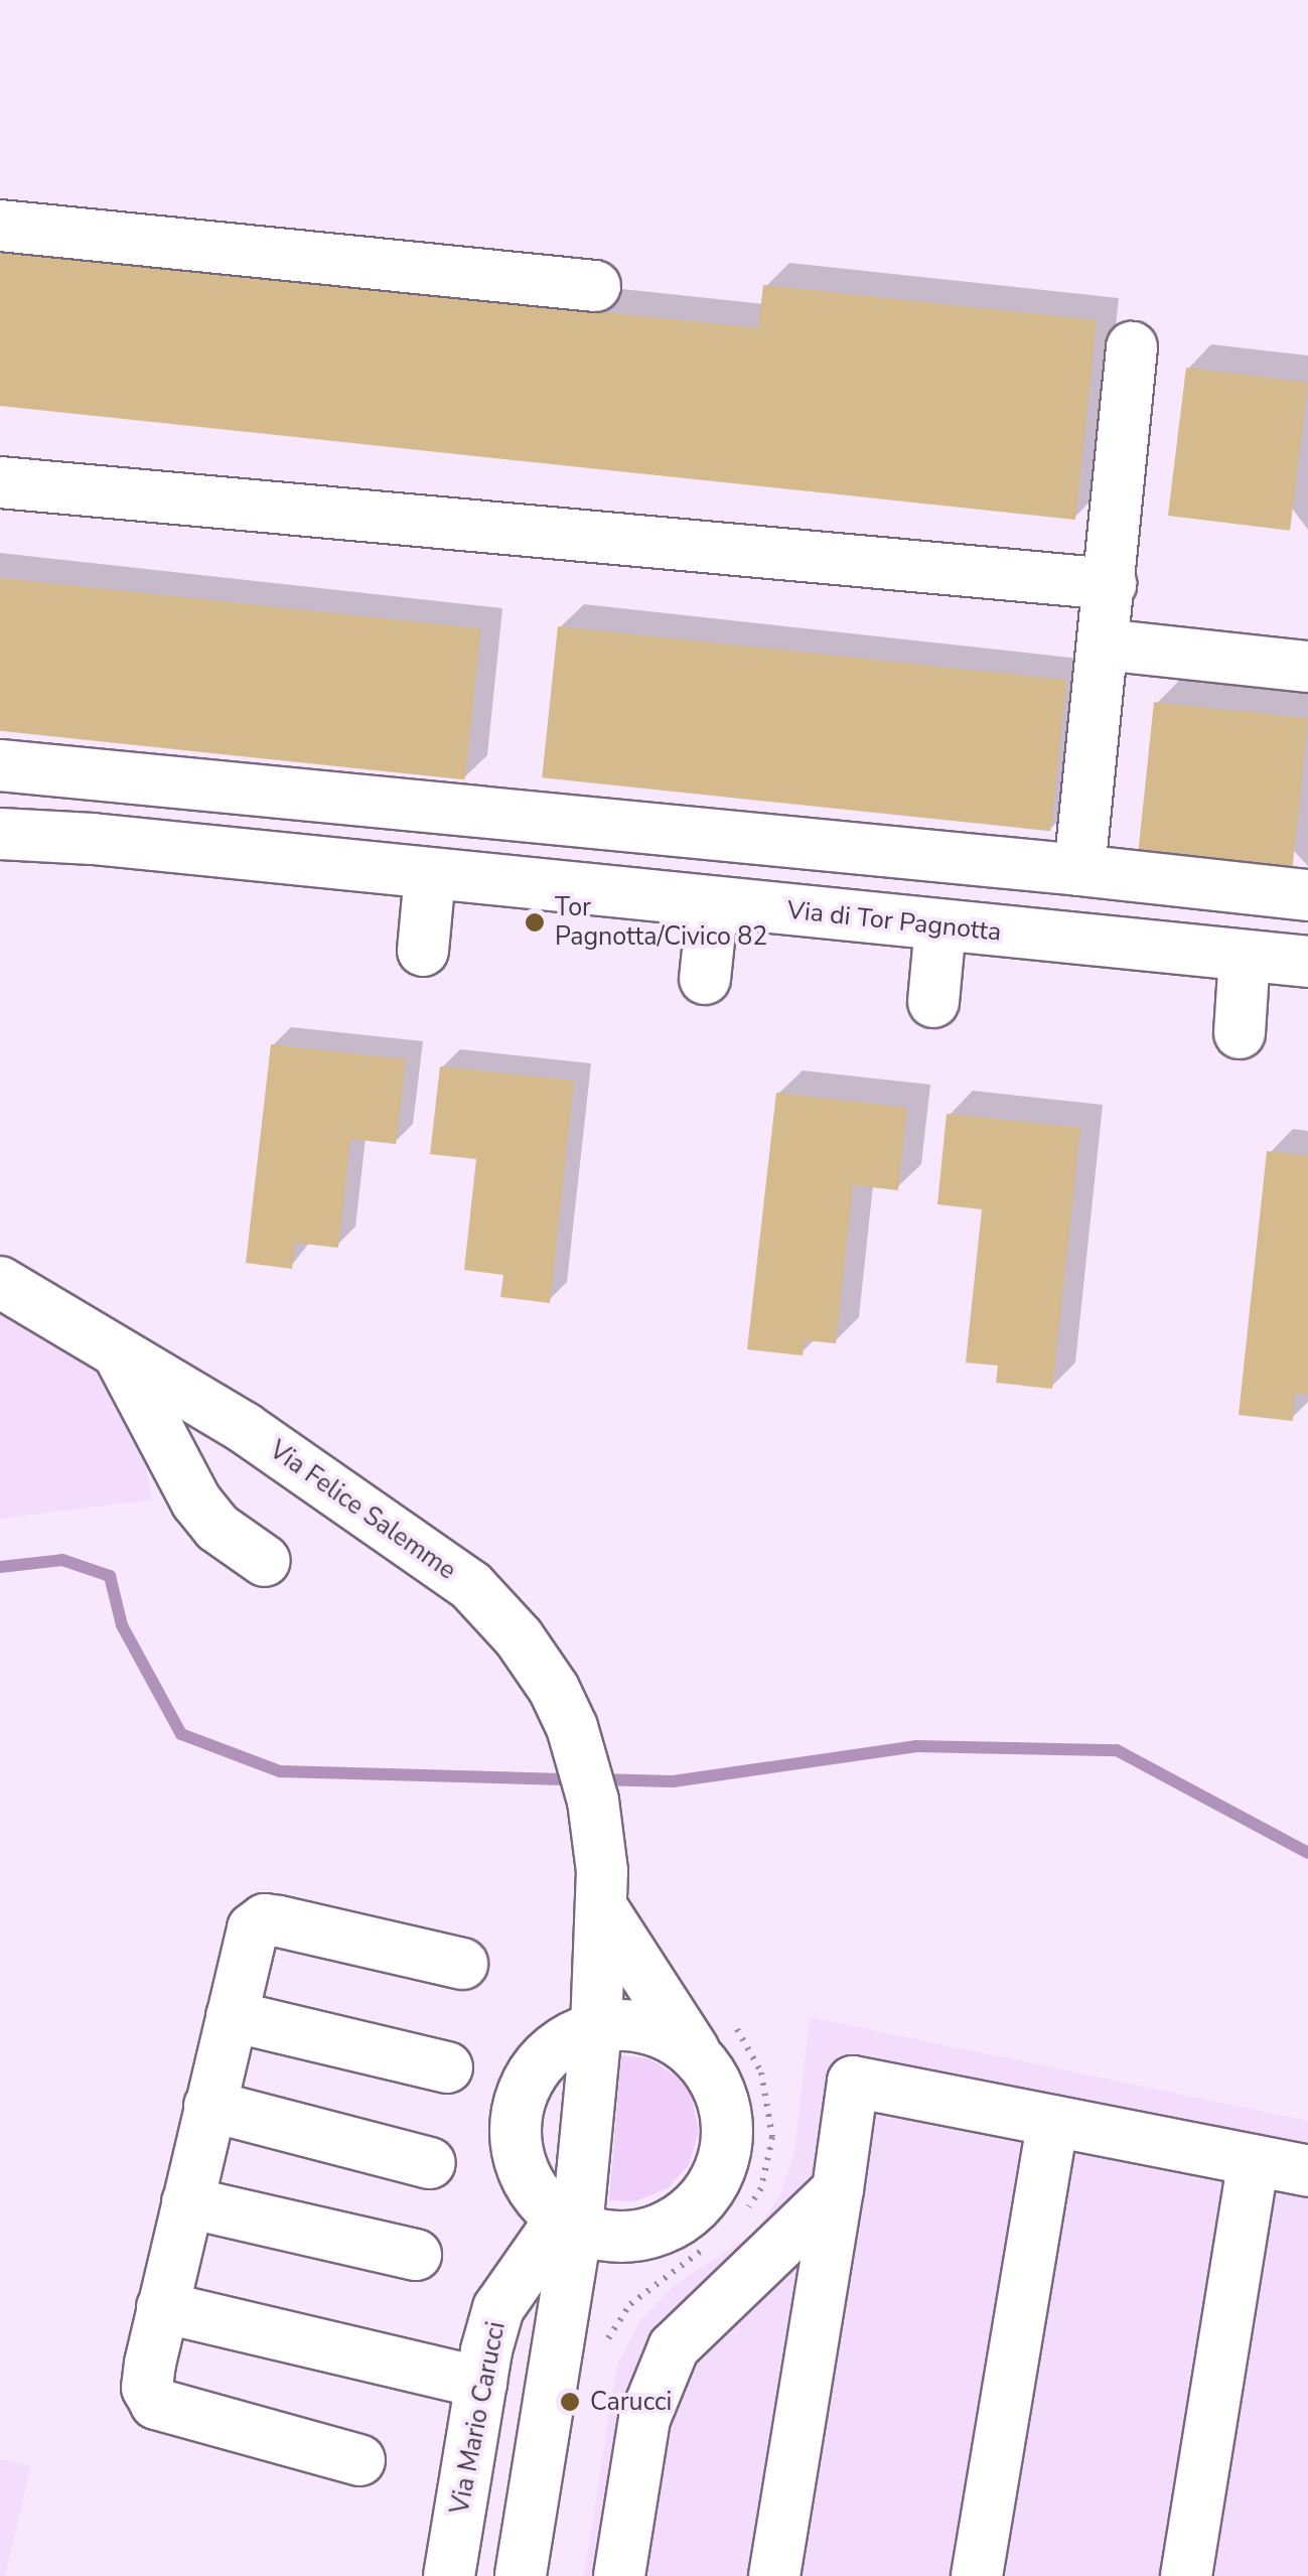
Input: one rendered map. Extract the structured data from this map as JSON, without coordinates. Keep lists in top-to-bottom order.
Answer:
{
  "streets": {
    "street": ["Via di Tor Pagnotta", "Via Felice Salemme", "Via Mario Carucci"]
  },
  "crossings": [
    ["Via Felice Salemme", "Via Mario Carucci"]
  ],
  "places": ["Tor Pagnotta/Civico 82", "Carucci"]
}
